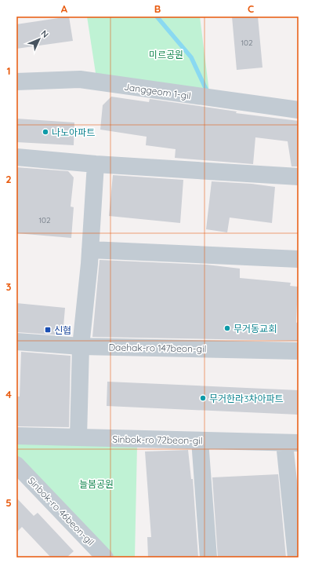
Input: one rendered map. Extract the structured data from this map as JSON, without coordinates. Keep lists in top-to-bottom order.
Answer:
{
  "streets": {
    "street": [
      "Janggeom 1-gil",
      "Daehak-ro 147beon-gil",
      "Sinbok-ro 72beon-gil",
      "Sinbok-ro 46beon-gil"
    ]
  },
  "parks": ["미르공원", "늘봄공원"],
  "places": {
    "other": ["나노아파트", "무거동교회", "무거한라3차아파트"],
    "transit": ["신협"]
  },
  "house_numbers": ["102", "102"],
  "north": "top right",
  "grid": {
    "columns": ["A", "B", "C"],
    "rows": [
      "1",
      "2",
      "3",
      "4",
      "5"
    ]
  }
}
